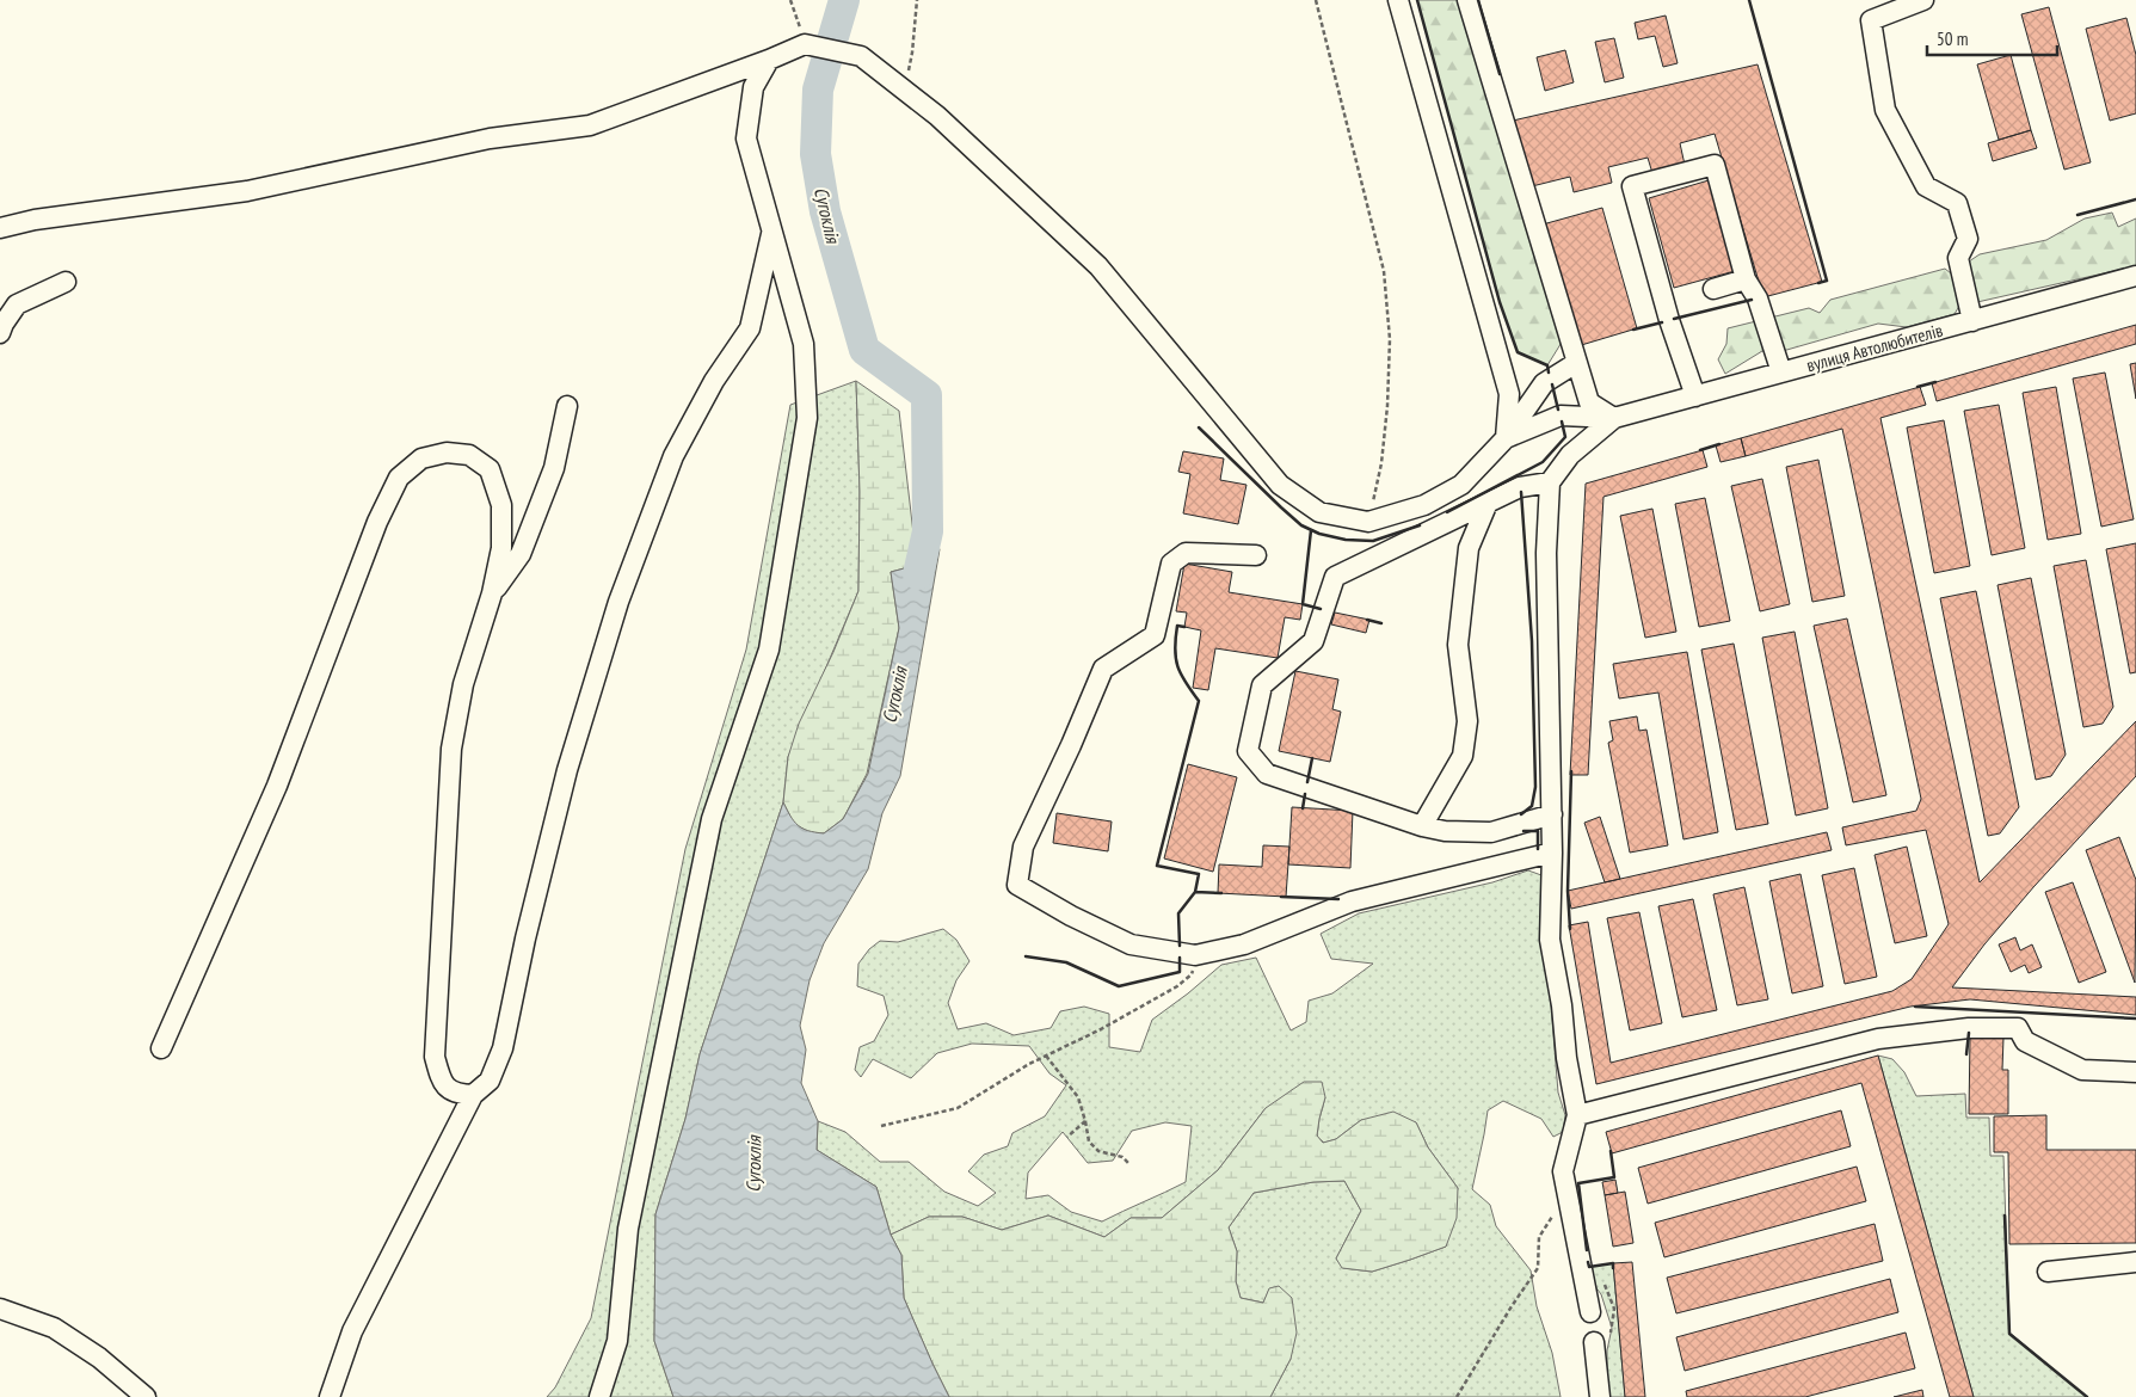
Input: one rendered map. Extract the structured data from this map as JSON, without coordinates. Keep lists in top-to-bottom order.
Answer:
{
  "streets": {
    "street": ["вулиця Автолюбителів"]
  },
  "water": ["Сугоклія"],
  "scale_bar": "50 m"
}
